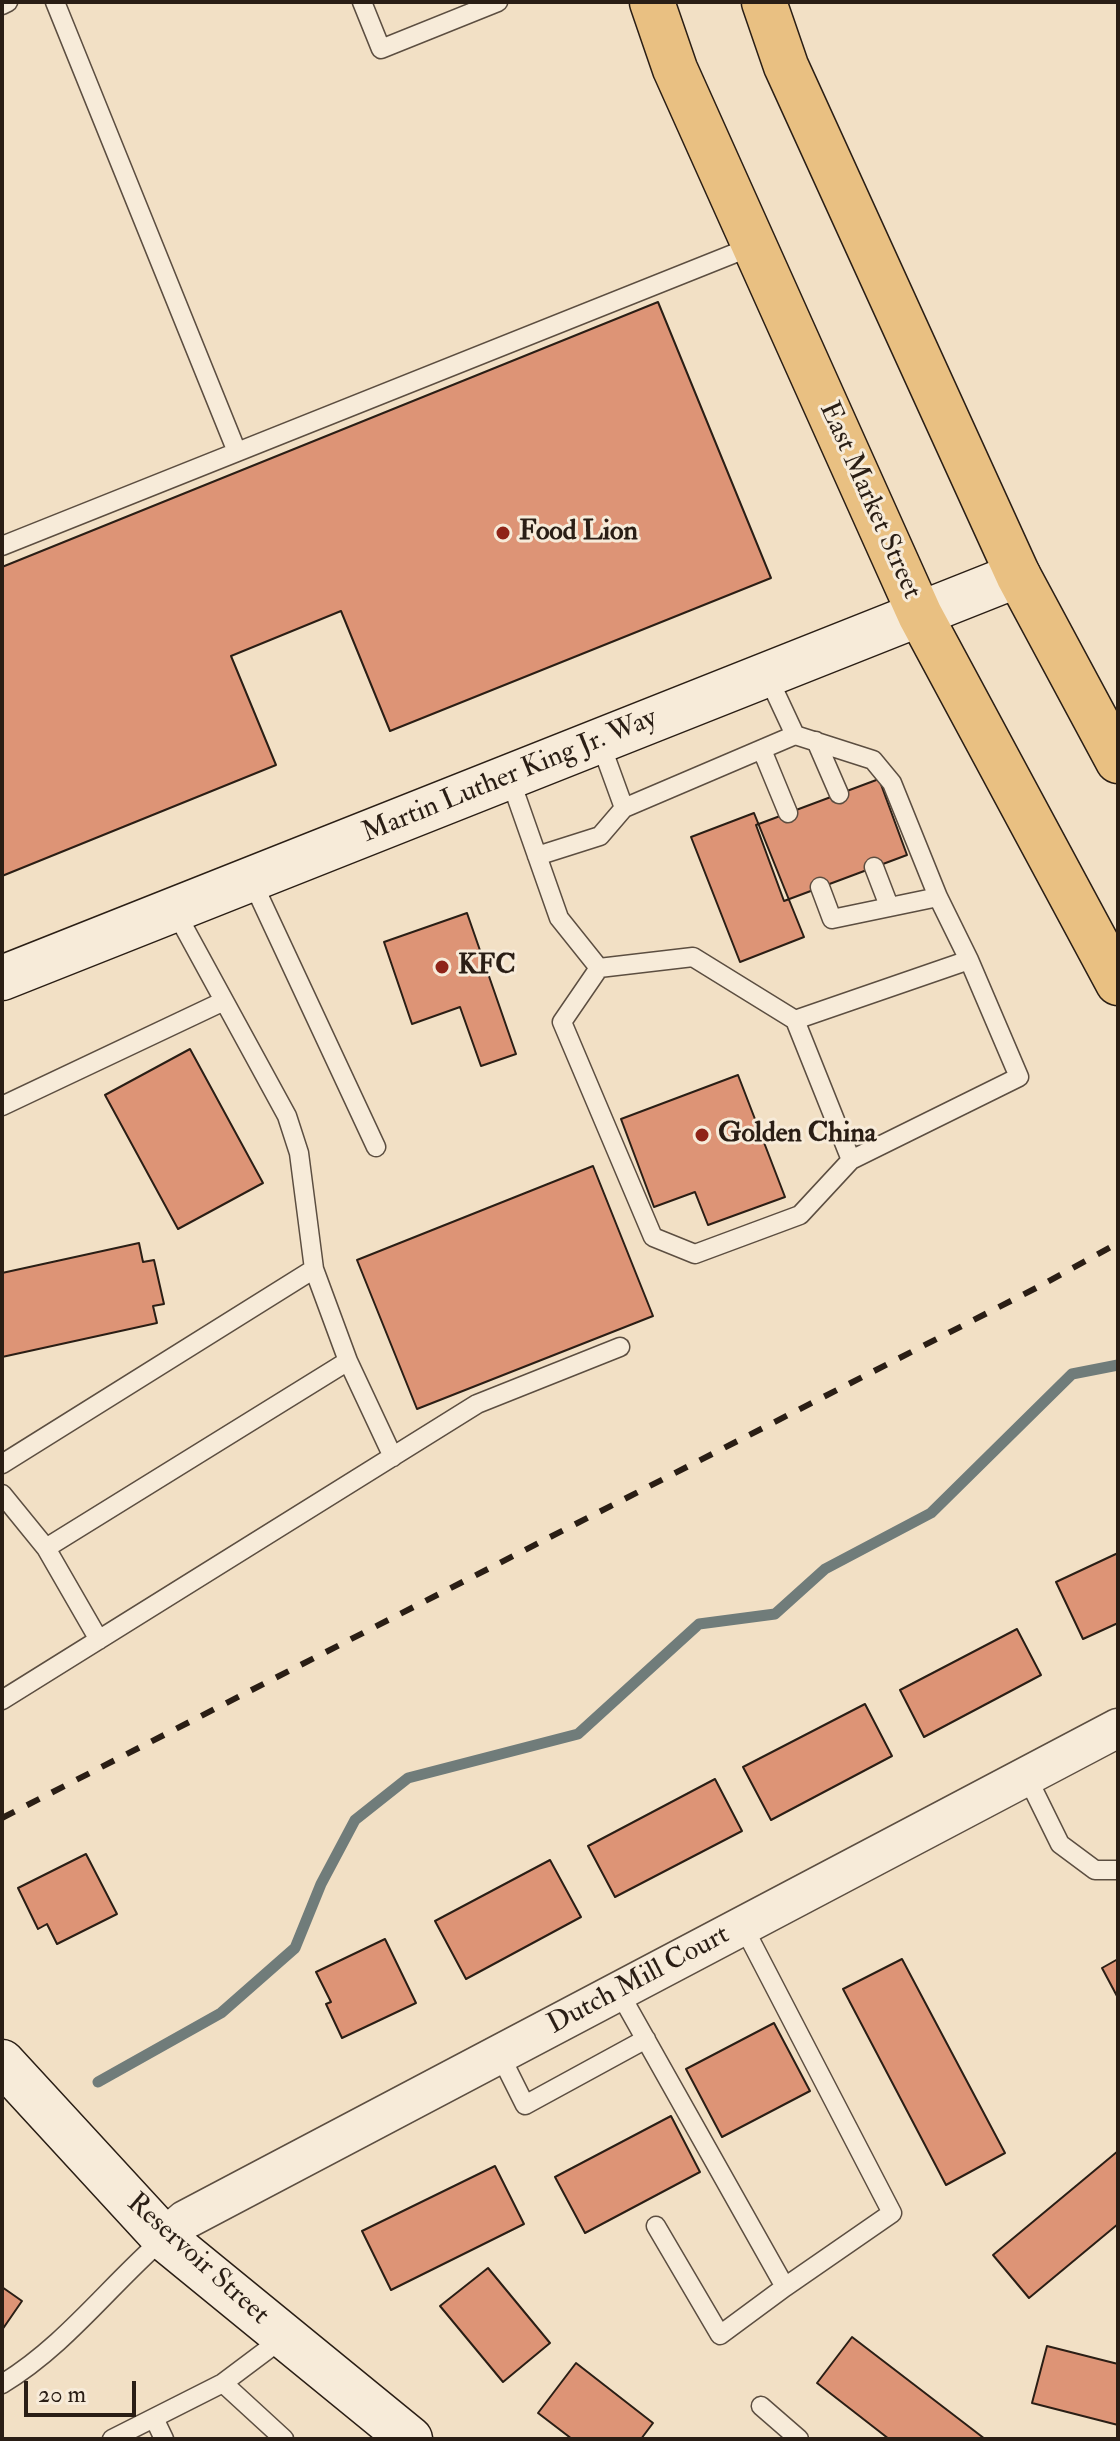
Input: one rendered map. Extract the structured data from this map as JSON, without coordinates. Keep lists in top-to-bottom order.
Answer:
{
  "streets": {
    "main road": ["East Market Street", "Martin Luther King Jr. Way", "Reservoir Street"],
    "street": ["Dutch Mill Court"]
  },
  "crossings": [
    ["East Market Street", "Martin Luther King Jr. Way"],
    ["Dutch Mill Court", "Reservoir Street"]
  ],
  "places": ["Food Lion", "KFC", "Golden China"],
  "scale_bar": "20 m"
}
